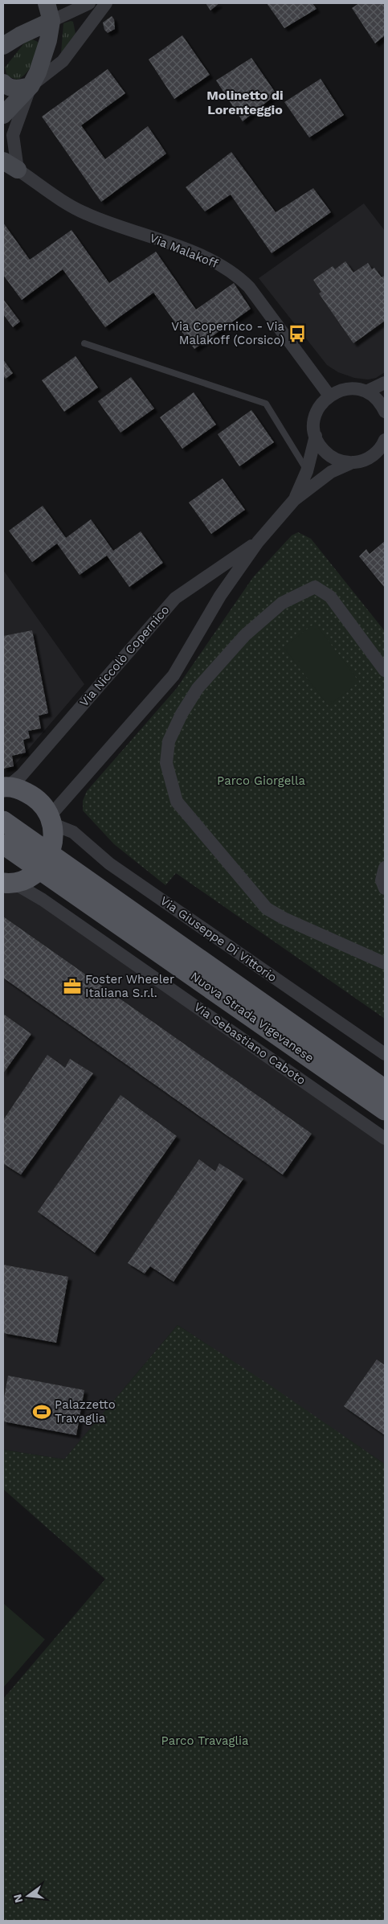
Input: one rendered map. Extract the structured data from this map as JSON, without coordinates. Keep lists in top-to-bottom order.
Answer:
{
  "streets": {
    "main road": ["Nuova Strada Vigevanese"],
    "street": [
      "Via Malakoff",
      "Via Niccolò Copernico",
      "Via Giuseppe Di Vittorio",
      "Via Sebastiano Caboto"
    ]
  },
  "crossings": [
    ["Via Niccolò Copernico", "Via Giuseppe Di Vittorio"]
  ],
  "districts": ["Molinetto di Lorenteggio"],
  "parks": ["Parco Giorgella", "Parco Travaglia"],
  "places": {
    "bus stop": ["Via Copernico - Via Malakoff (Corsico)"],
    "office": ["Foster Wheeler Italiana S.r.l."],
    "sports": ["Palazzetto Travaglia"]
  },
  "north": "left"
}
